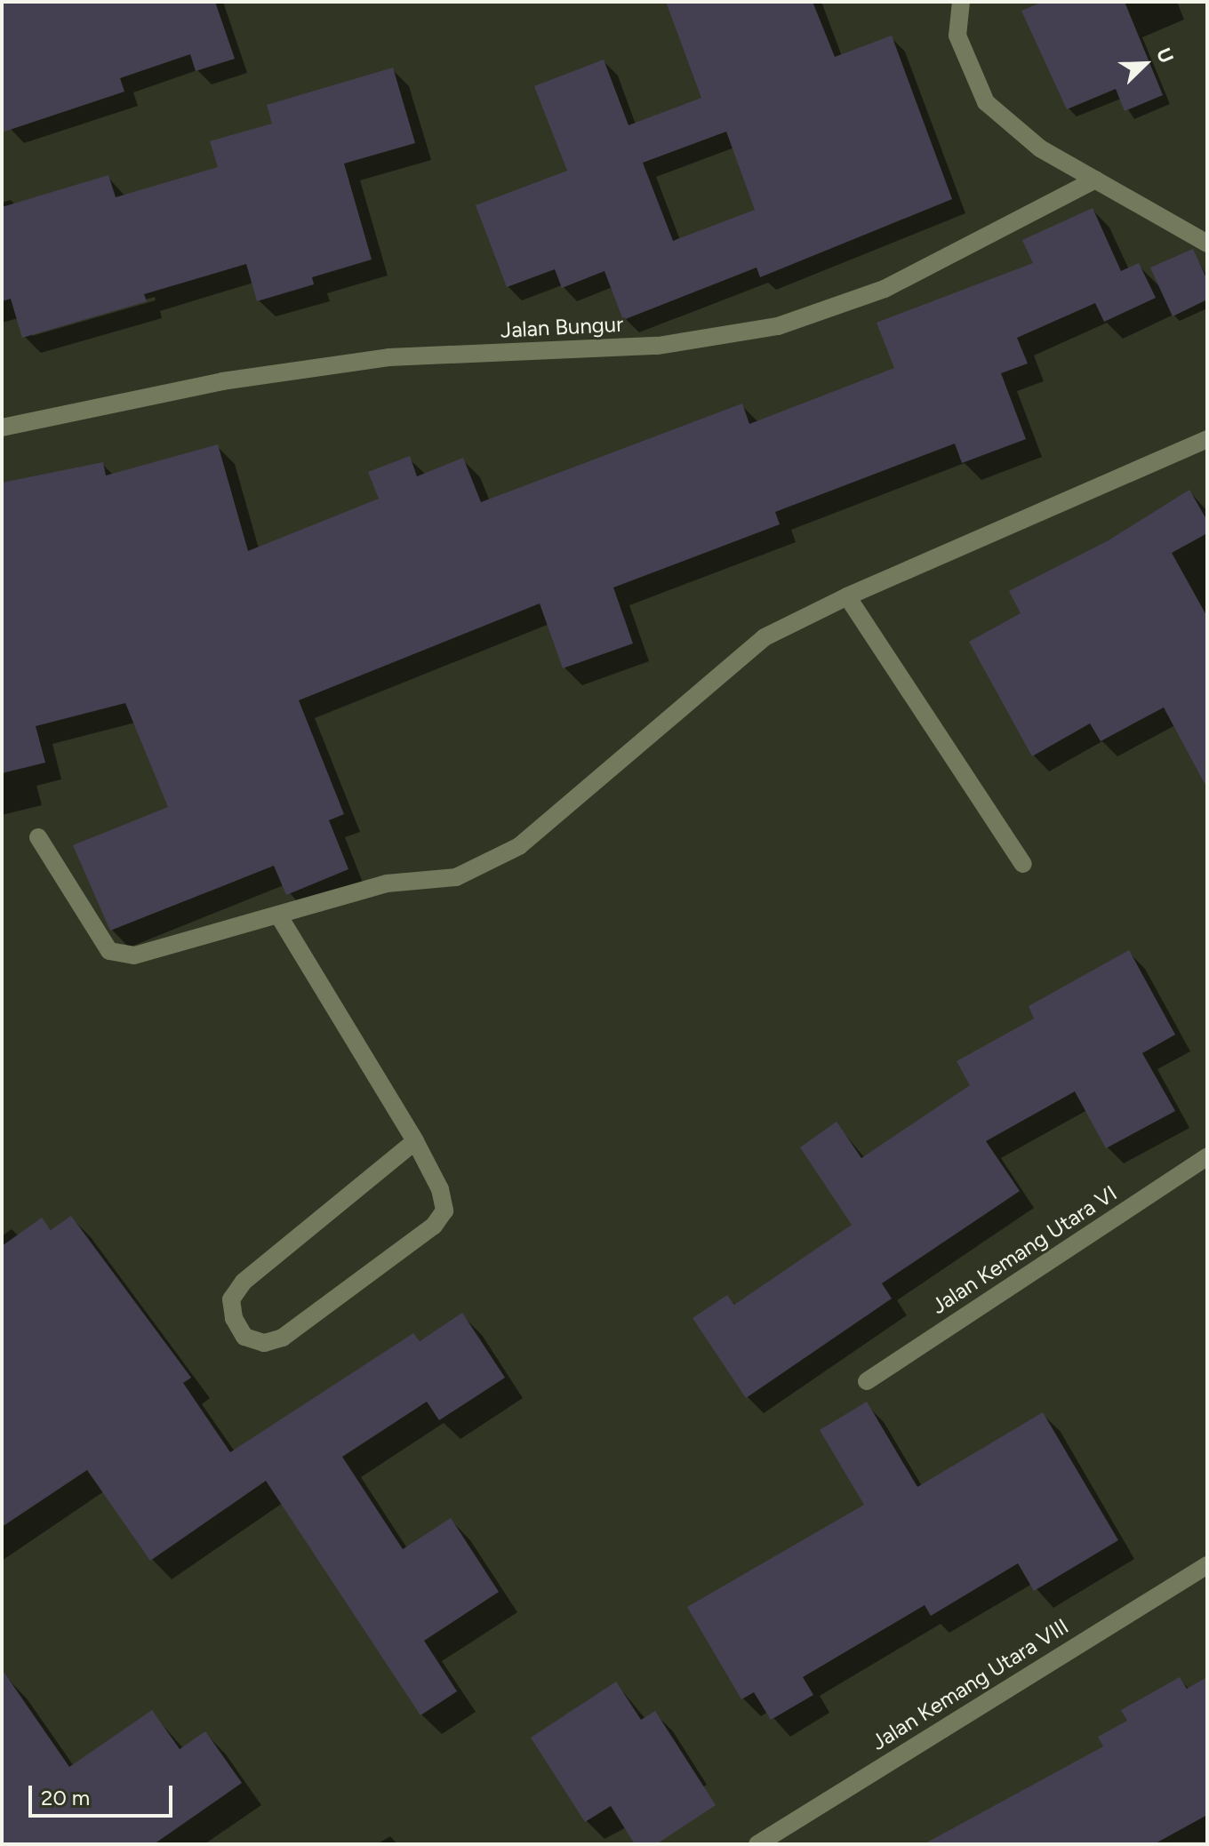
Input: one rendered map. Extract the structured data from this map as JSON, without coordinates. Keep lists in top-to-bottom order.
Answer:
{
  "streets": {
    "street": ["Jalan Bungur", "Jalan Kemang Utara VI", "Jalan Kemang Utara VIII"]
  },
  "scale_bar": "20 m",
  "north": "top right"
}
